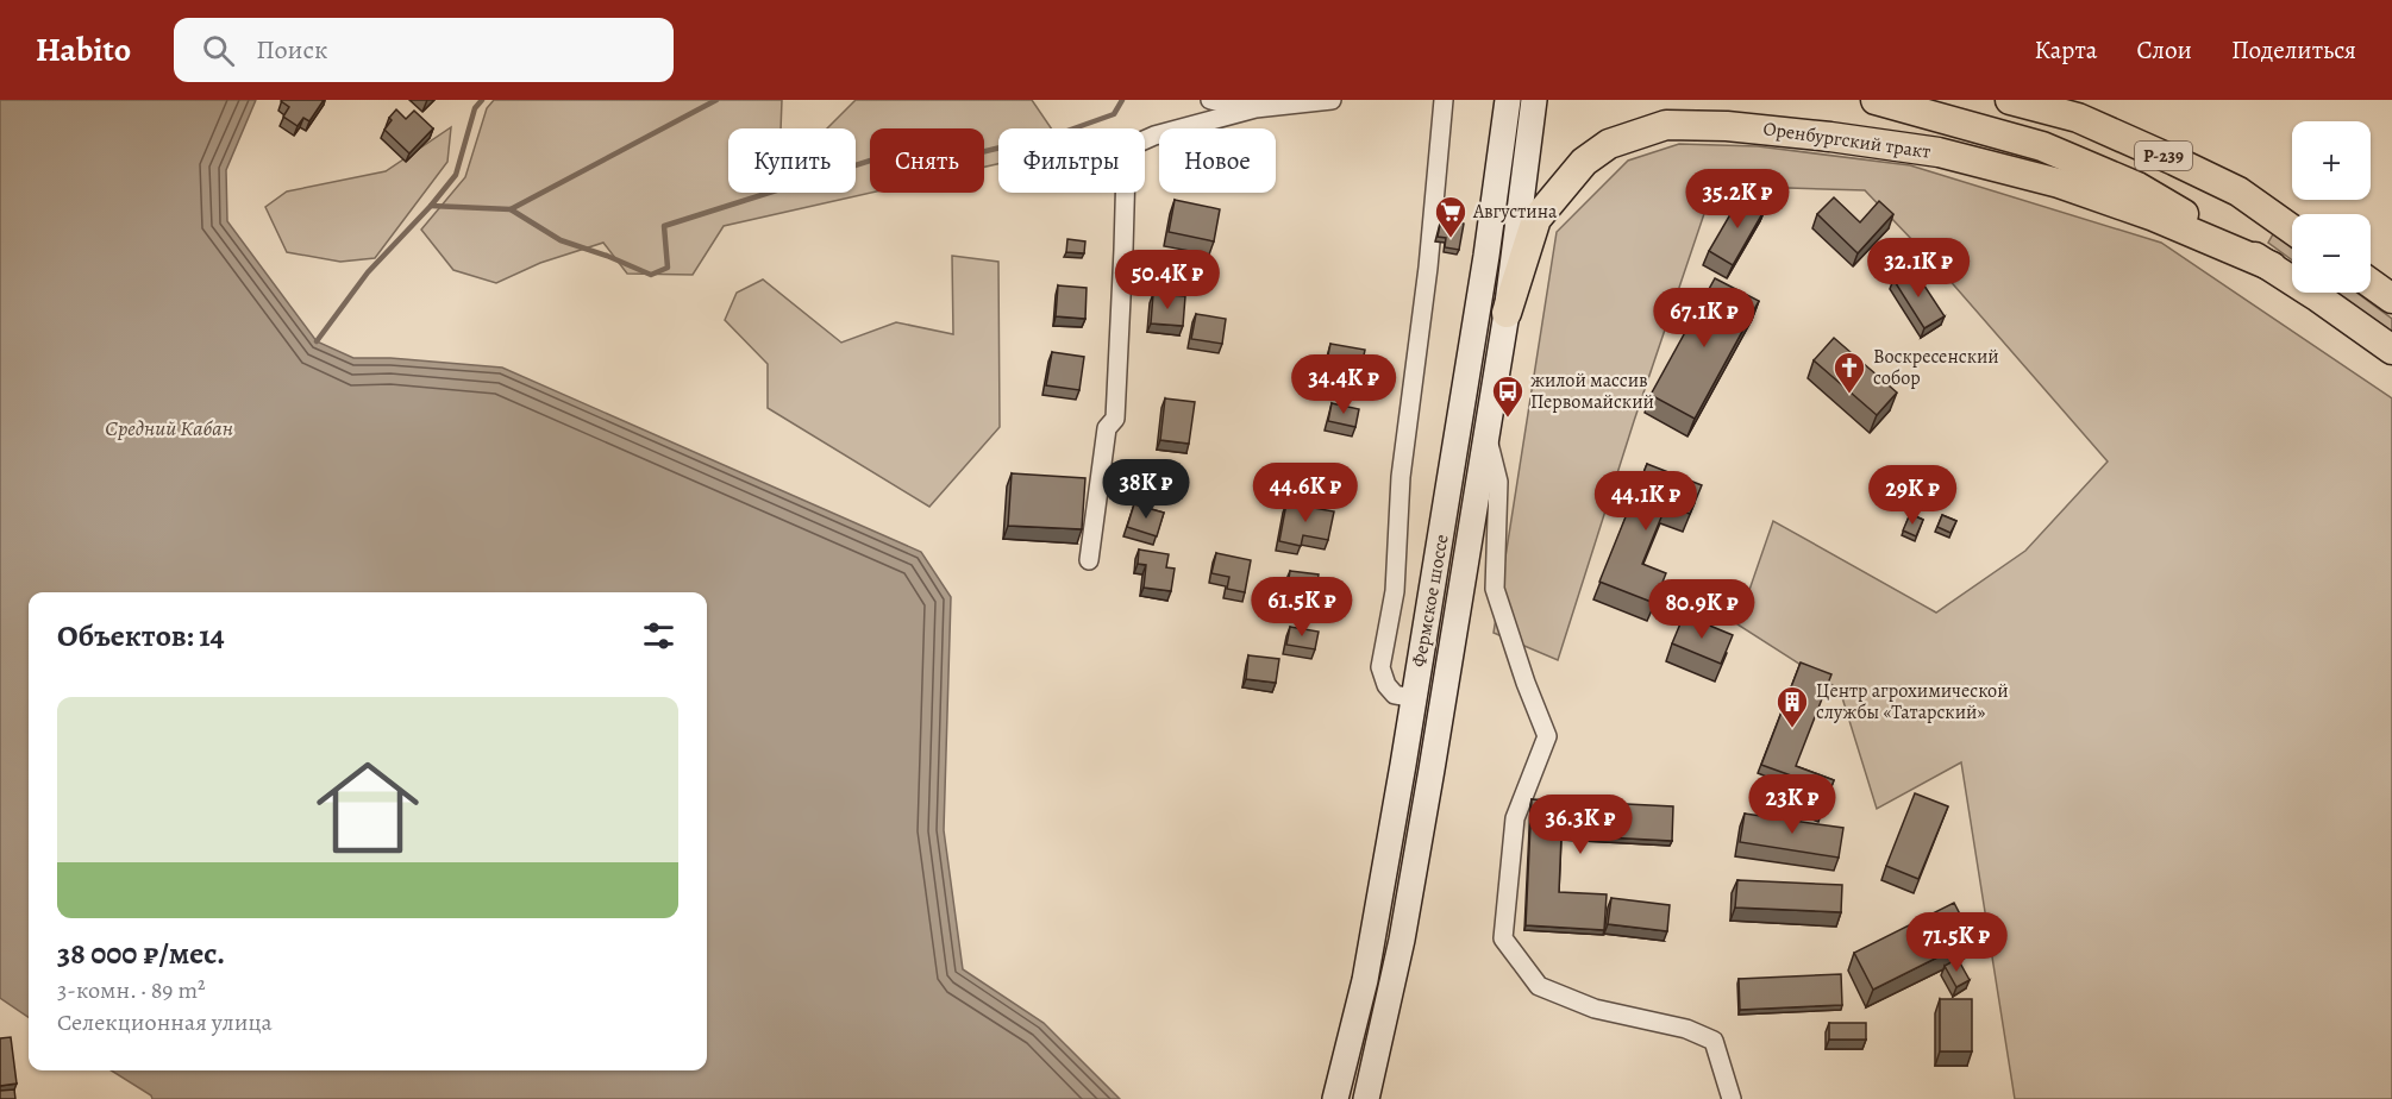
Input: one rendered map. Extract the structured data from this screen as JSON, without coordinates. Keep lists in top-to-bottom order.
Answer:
{
  "streets": {
    "main road": ["Оренбургский тракт", "Р-239", "Фермское шоссе"]
  },
  "crossings": [
    ["Оренбургский тракт", "Фермское шоссе"]
  ],
  "water": ["Средний Кабан"],
  "places": {
    "supermarket": ["Августина"],
    "church": ["Воскресенский собор"],
    "bus stop": ["жилой массив Первомайский"],
    "building": ["Центр агрохимической службы «Татарский»"]
  },
  "page": {
    "header": "Habito",
    "search": "Поиск",
    "nav": ["Карта", "Слои", "Поделиться"],
    "map_buttons": ["+", "−"],
    "chip": [
      "Купить",
      "Снять",
      "Фильтры",
      "Новое"
    ],
    "price": [
      "35.2K ₽",
      "32.1K ₽",
      "50.4K ₽",
      "67.1K ₽",
      "34.4K ₽",
      "38K ₽",
      "44.6K ₽",
      "29K ₽",
      "44.1K ₽",
      "61.5K ₽",
      "80.9K ₽",
      "23K ₽",
      "36.3K ₽",
      "71.5K ₽"
    ],
    "heading": "Объектов: 14",
    "list": [
      {
        "name": "38 000 ₽/мес.",
        "note": "3-комн. · 89 m² · Селекционная улица"
      }
    ]
  }
}
